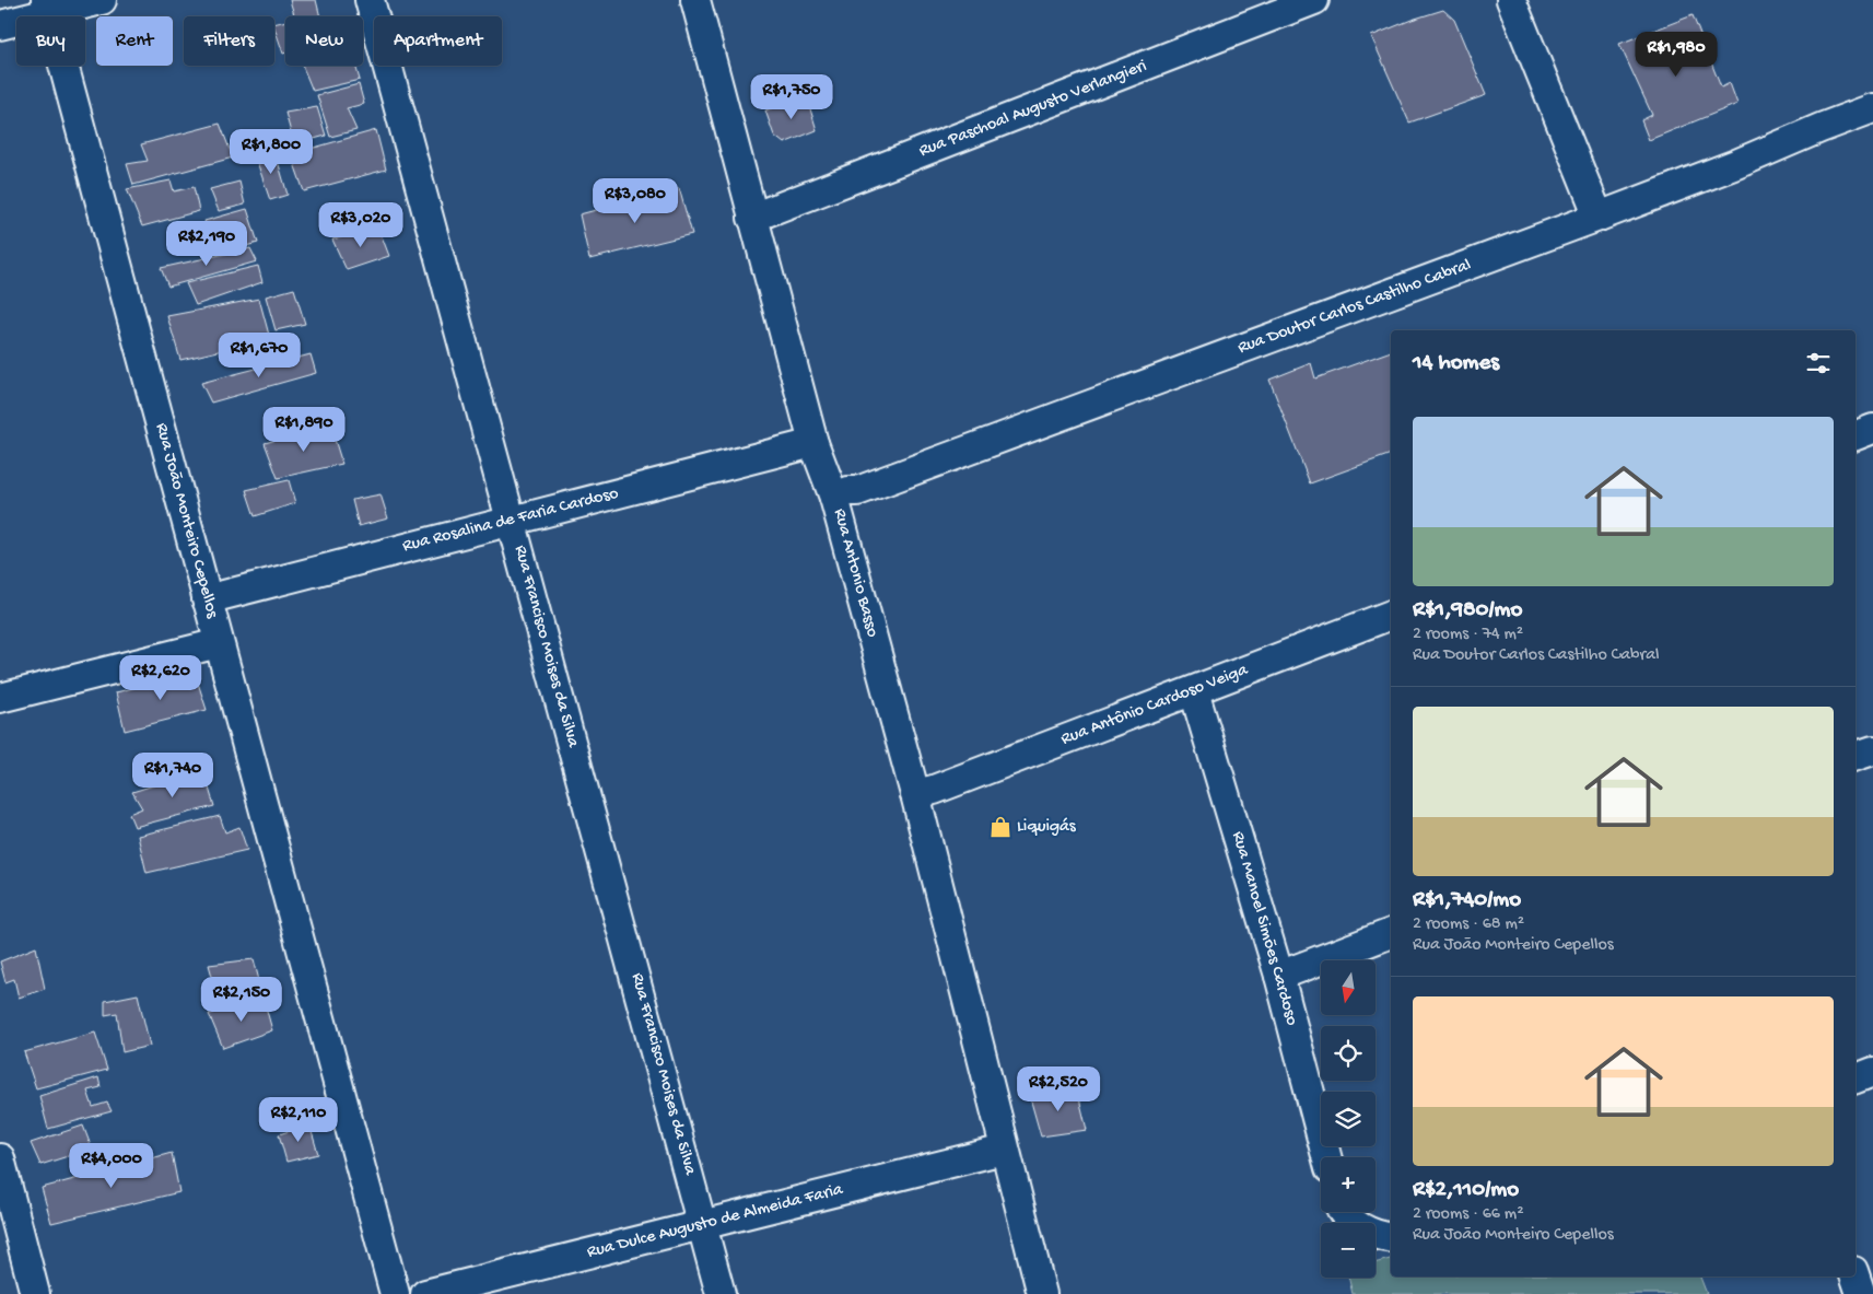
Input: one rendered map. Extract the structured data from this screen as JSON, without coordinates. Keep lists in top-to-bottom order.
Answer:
{
  "streets": {
    "street": [
      "Rua Paschoal Augusto Verlangieri",
      "Rua Doutor Carlos Castilho Cabral",
      "Rua João Monteiro Cepellos",
      "Rua Rosalina de Faria Cardoso",
      "Rua Antonio Basso",
      "Rua Francisco Moises da Silva",
      "Rua Antônio Cardoso Veiga",
      "Rua Manoel Simões Cardoso",
      "Rua Dulce Augusto de Almeida Faria"
    ]
  },
  "crossings": [
    ["Rua Paschoal Augusto Verlangieri", "Rua Antonio Basso"],
    ["Rua Doutor Carlos Castilho Cabral", "Rua Antonio Basso"],
    ["Rua João Monteiro Cepellos", "Rua Rosalina de Faria Cardoso"],
    ["Rua Rosalina de Faria Cardoso", "Rua Antonio Basso"],
    ["Rua Rosalina de Faria Cardoso", "Rua Francisco Moises da Silva"],
    ["Rua Antonio Basso", "Rua Antônio Cardoso Veiga"],
    ["Rua Antonio Basso", "Rua Dulce Augusto de Almeida Faria"],
    ["Rua Francisco Moises da Silva", "Rua Dulce Augusto de Almeida Faria"],
    ["Rua Antônio Cardoso Veiga", "Rua Manoel Simões Cardoso"]
  ],
  "places": {
    "shop": ["Liquigás"]
  },
  "north": "bottom",
  "page": {
    "chip": [
      "Buy",
      "Rent",
      "Filters",
      "New",
      "Apartment"
    ],
    "price": [
      "R$1,980",
      "R$1,750",
      "R$1,800",
      "R$3,080",
      "R$3,020",
      "R$2,190",
      "R$1,670",
      "R$1,890",
      "R$2,620",
      "R$1,740",
      "R$2,150",
      "R$2,520",
      "R$2,110",
      "R$4,000"
    ],
    "heading": "14 homes",
    "list": [
      {
        "name": "R$1,980/mo",
        "note": "2 rooms · 74 m² · Rua Doutor Carlos Castilho Cabral"
      },
      {
        "name": "R$1,740/mo",
        "note": "2 rooms · 68 m² · Rua João Monteiro Cepellos"
      },
      {
        "name": "R$2,110/mo",
        "note": "2 rooms · 66 m² · Rua João Monteiro Cepellos"
      }
    ],
    "map_buttons": ["+", "−"]
  }
}
